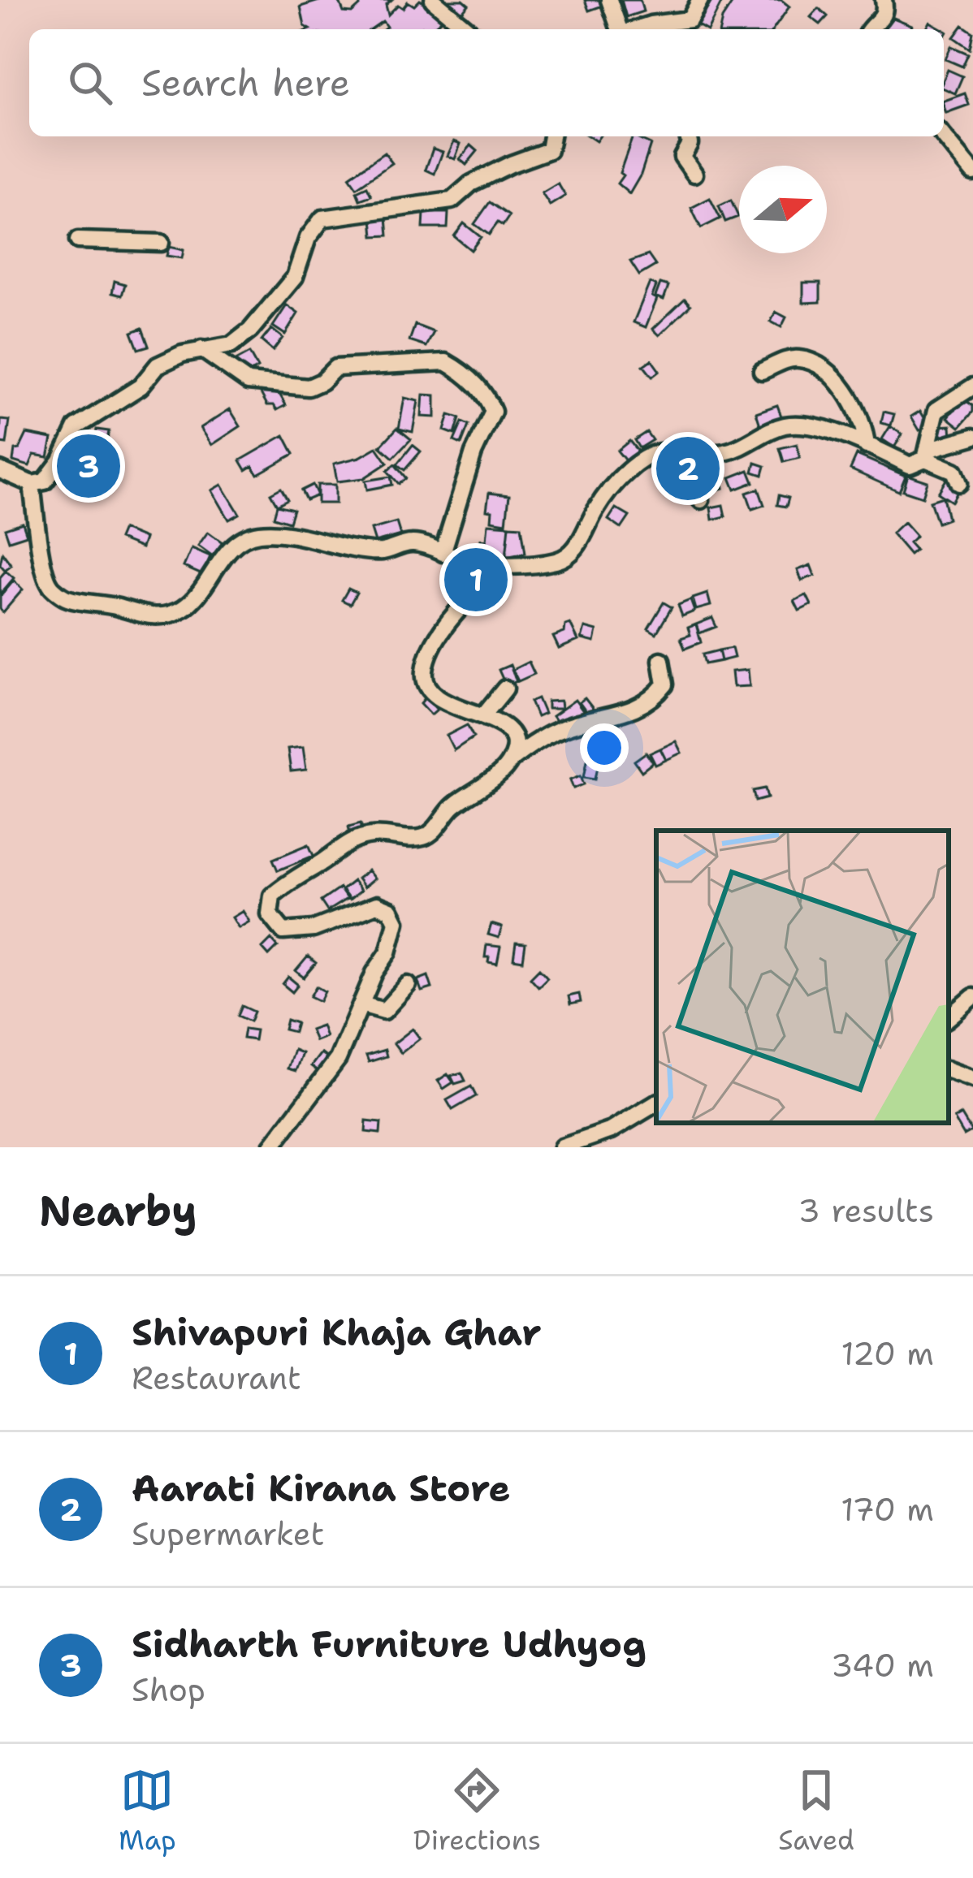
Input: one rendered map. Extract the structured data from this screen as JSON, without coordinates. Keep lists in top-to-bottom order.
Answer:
{
  "north": "right",
  "page": {
    "search": "Search here",
    "pins": ["3", "2", "1"],
    "heading": ["Nearby", "3 results"],
    "list": [
      {
        "mark": "1",
        "name": "Shivapuri Khaja Ghar",
        "note": "Restaurant",
        "value": "120 m"
      },
      {
        "mark": "2",
        "name": "Aarati Kirana Store",
        "note": "Supermarket",
        "value": "170 m"
      },
      {
        "mark": "3",
        "name": "Sidharth Furniture Udhyog",
        "note": "Shop",
        "value": "340 m"
      }
    ],
    "nav": ["Map", "Directions", "Saved"]
  }
}
